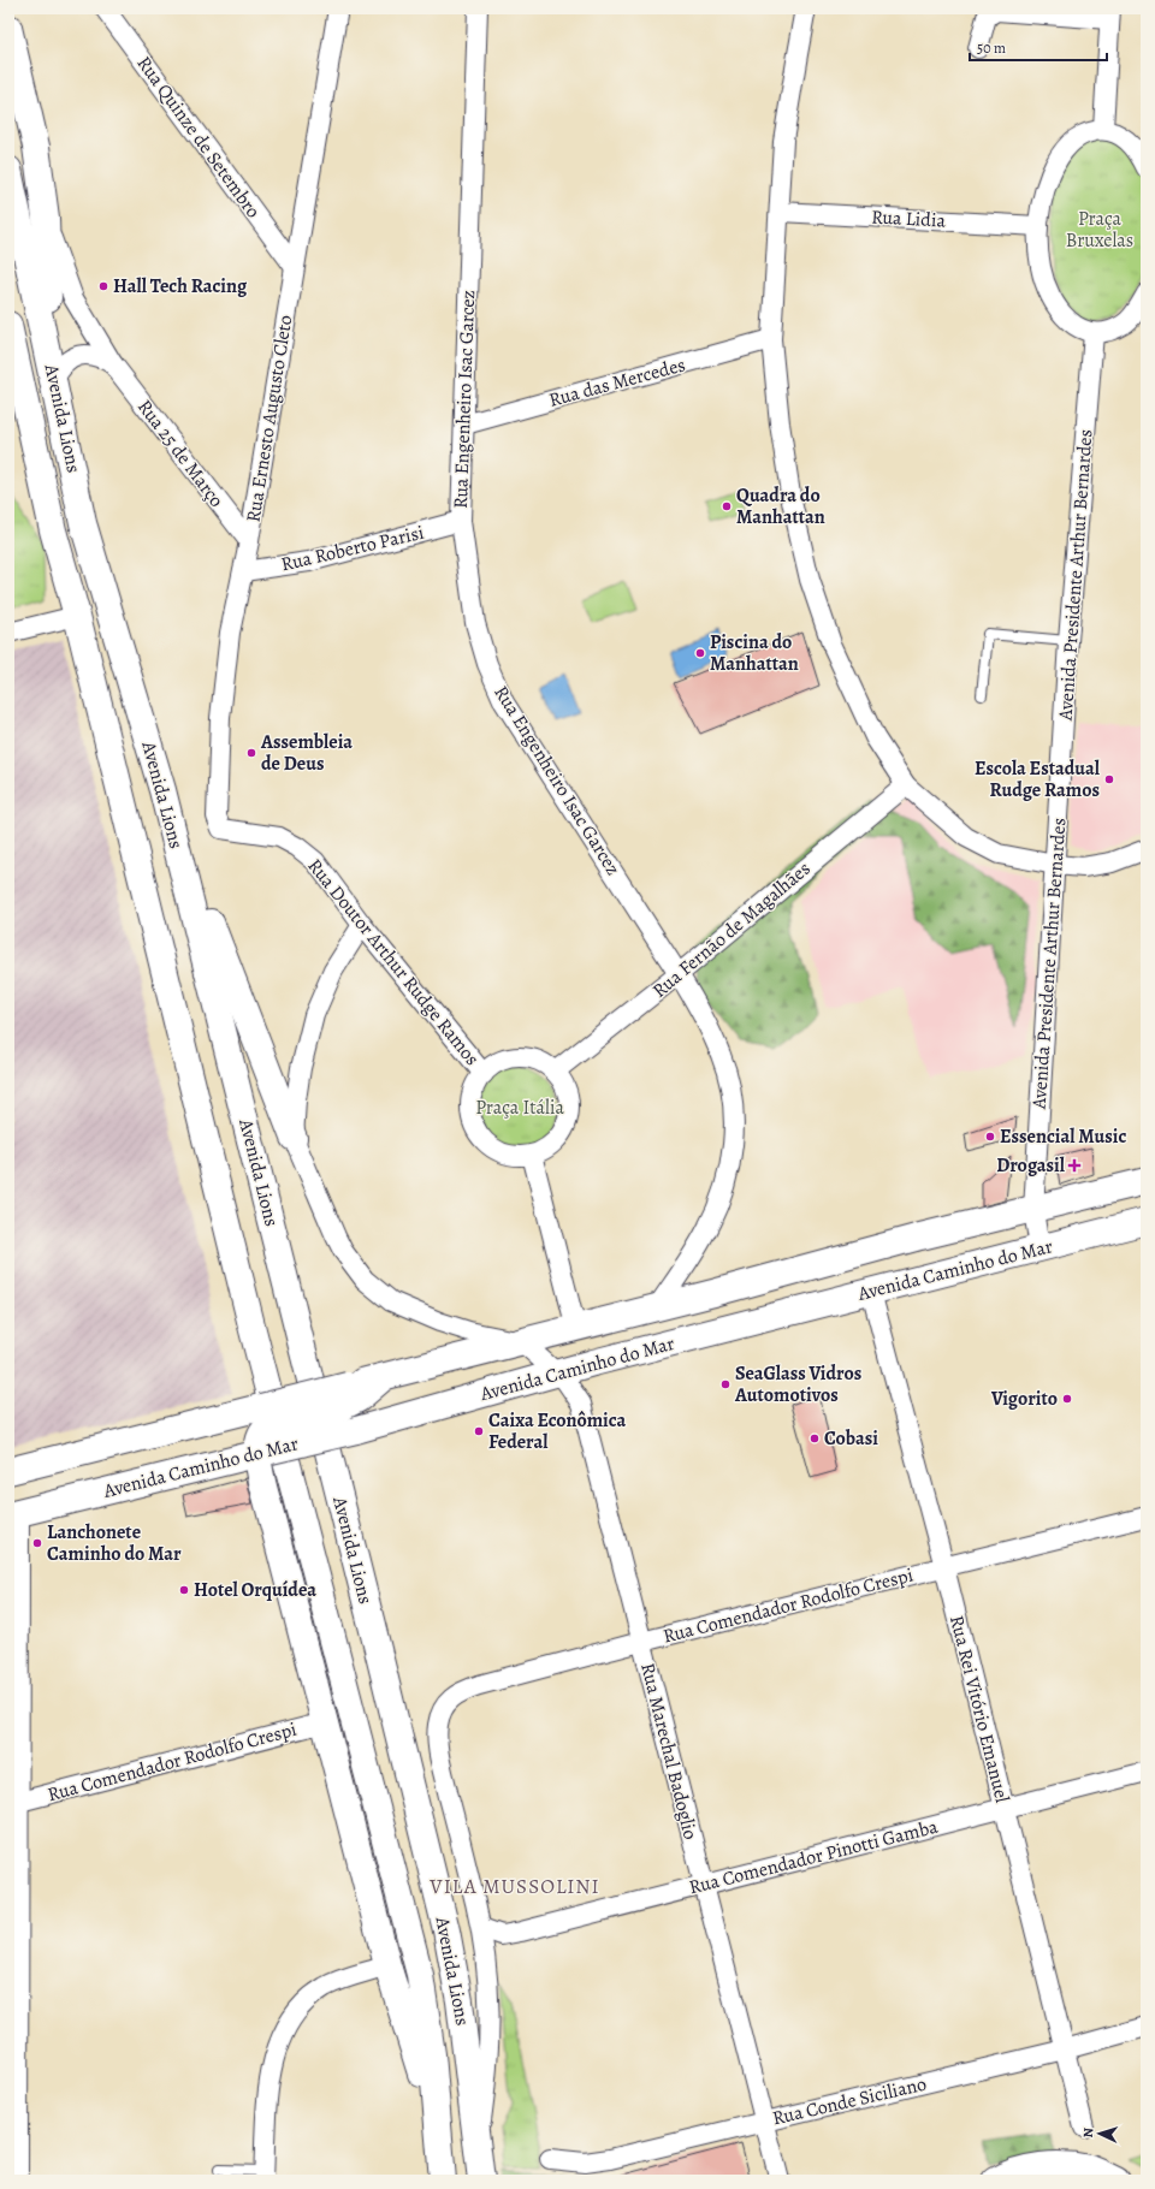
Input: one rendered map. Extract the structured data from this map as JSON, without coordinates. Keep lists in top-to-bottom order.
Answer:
{
  "streets": {
    "main road": ["Avenida Lions", "Avenida Caminho do Mar"],
    "street": [
      "Rua Quinze de Setembro",
      "Rua Lidia",
      "Rua das Mercedes",
      "Rua Engenheiro Isac Garcez",
      "Rua Ernesto Augusto Cleto",
      "Rua 25 de Março",
      "Rua Roberto Parisi",
      "Avenida Presidente Arthur Bernardes",
      "Rua Fernão de Magalhães",
      "Rua Doutor Arthur Rudge Ramos",
      "Rua Comendador Rodolfo Crespi",
      "Rua Rei Vitório Emanuel",
      "Rua Marechal Badoglio",
      "Rua Comendador Pinotti Gamba",
      "Rua Conde Siciliano"
    ]
  },
  "crossings": [
    ["Rua Quinze de Setembro", "Rua Ernesto Augusto Cleto"],
    ["Rua das Mercedes", "Rua Engenheiro Isac Garcez"],
    ["Rua Engenheiro Isac Garcez", "Rua Roberto Parisi"],
    ["Rua Engenheiro Isac Garcez", "Rua Fernão de Magalhães"],
    ["Rua Engenheiro Isac Garcez", "Avenida Caminho do Mar"],
    ["Rua Ernesto Augusto Cleto", "Rua 25 de Março"],
    ["Rua Ernesto Augusto Cleto", "Rua Roberto Parisi"],
    ["Rua Ernesto Augusto Cleto", "Rua Doutor Arthur Rudge Ramos"],
    ["Avenida Presidente Arthur Bernardes", "Avenida Caminho do Mar"],
    ["Rua Fernão de Magalhães", "Rua Doutor Arthur Rudge Ramos"],
    ["Avenida Caminho do Mar", "Rua Rei Vitório Emanuel"],
    ["Avenida Caminho do Mar", "Rua Marechal Badoglio"],
    ["Rua Comendador Rodolfo Crespi", "Rua Rei Vitório Emanuel"],
    ["Rua Comendador Rodolfo Crespi", "Rua Marechal Badoglio"],
    ["Rua Comendador Rodolfo Crespi", "Rua Comendador Pinotti Gamba"],
    ["Rua Rei Vitório Emanuel", "Rua Comendador Pinotti Gamba"],
    ["Rua Rei Vitório Emanuel", "Rua Conde Siciliano"],
    ["Rua Marechal Badoglio", "Rua Comendador Pinotti Gamba"],
    ["Rua Marechal Badoglio", "Rua Conde Siciliano"]
  ],
  "districts": ["VILA MUSSOLINI"],
  "parks": ["Praça Bruxelas", "Praça Itália"],
  "places": {
    "other": [
      "Hall Tech Racing",
      "Quadra do Manhattan",
      "Piscina do Manhattan",
      "Assembleia de Deus",
      "Escola Estadual Rudge Ramos",
      "Essencial Music",
      "SeaGlass Vidros Automotivos",
      "Vigorito",
      "Caixa Econômica Federal",
      "Cobasi",
      "Lanchonete Caminho do Mar",
      "Hotel Orquídea"
    ],
    "health": ["Drogasil"]
  },
  "scale_bar": "50 m",
  "north": "left"
}
